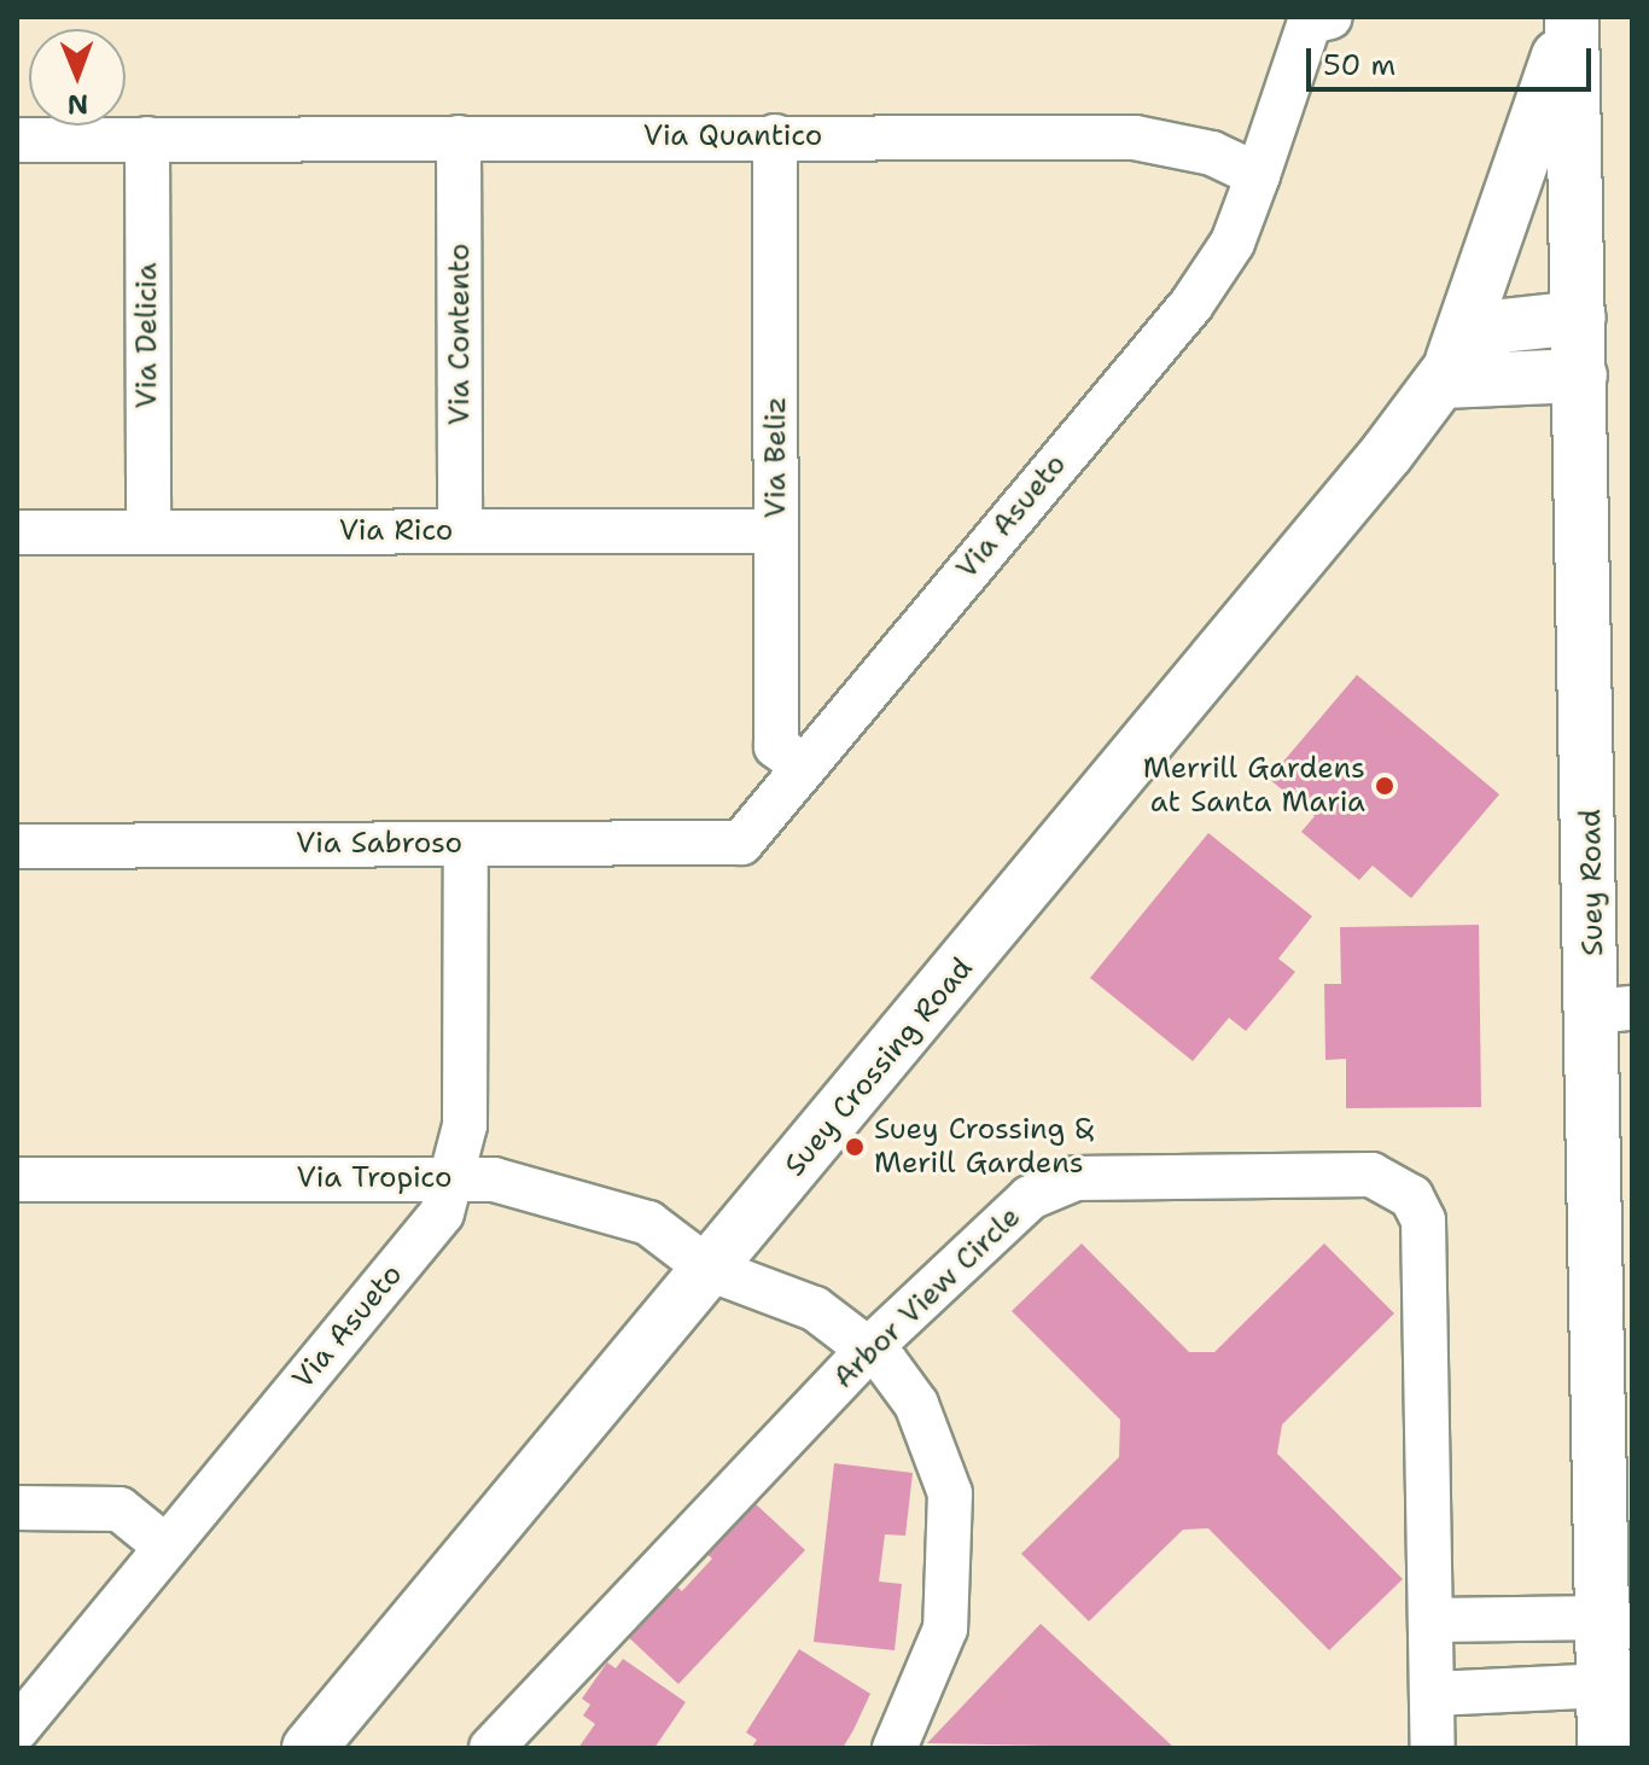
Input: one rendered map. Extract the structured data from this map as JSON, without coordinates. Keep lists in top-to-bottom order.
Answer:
{
  "streets": {
    "street": [
      "Via Quantico",
      "Via Contento",
      "Via Delicia",
      "Via Beliz",
      "Via Asueto",
      "Via Rico",
      "Via Sabroso",
      "Suey Road",
      "Suey Crossing Road",
      "Via Tropico",
      "Arbor View Circle"
    ]
  },
  "crossings": [
    ["Via Quantico", "Via Contento"],
    ["Via Quantico", "Via Delicia"],
    ["Via Quantico", "Via Beliz"],
    ["Via Quantico", "Via Asueto"],
    ["Via Contento", "Via Rico"],
    ["Via Delicia", "Via Rico"],
    ["Via Beliz", "Via Asueto"],
    ["Via Beliz", "Via Rico"],
    ["Via Asueto", "Via Sabroso"],
    ["Via Asueto", "Via Tropico"],
    ["Suey Crossing Road", "Via Tropico"],
    ["Via Tropico", "Arbor View Circle"]
  ],
  "places": ["Merrill Gardens at Santa Maria", "Suey Crossing & Merill Gardens"],
  "scale_bar": "50 m",
  "north": "bottom"
}
